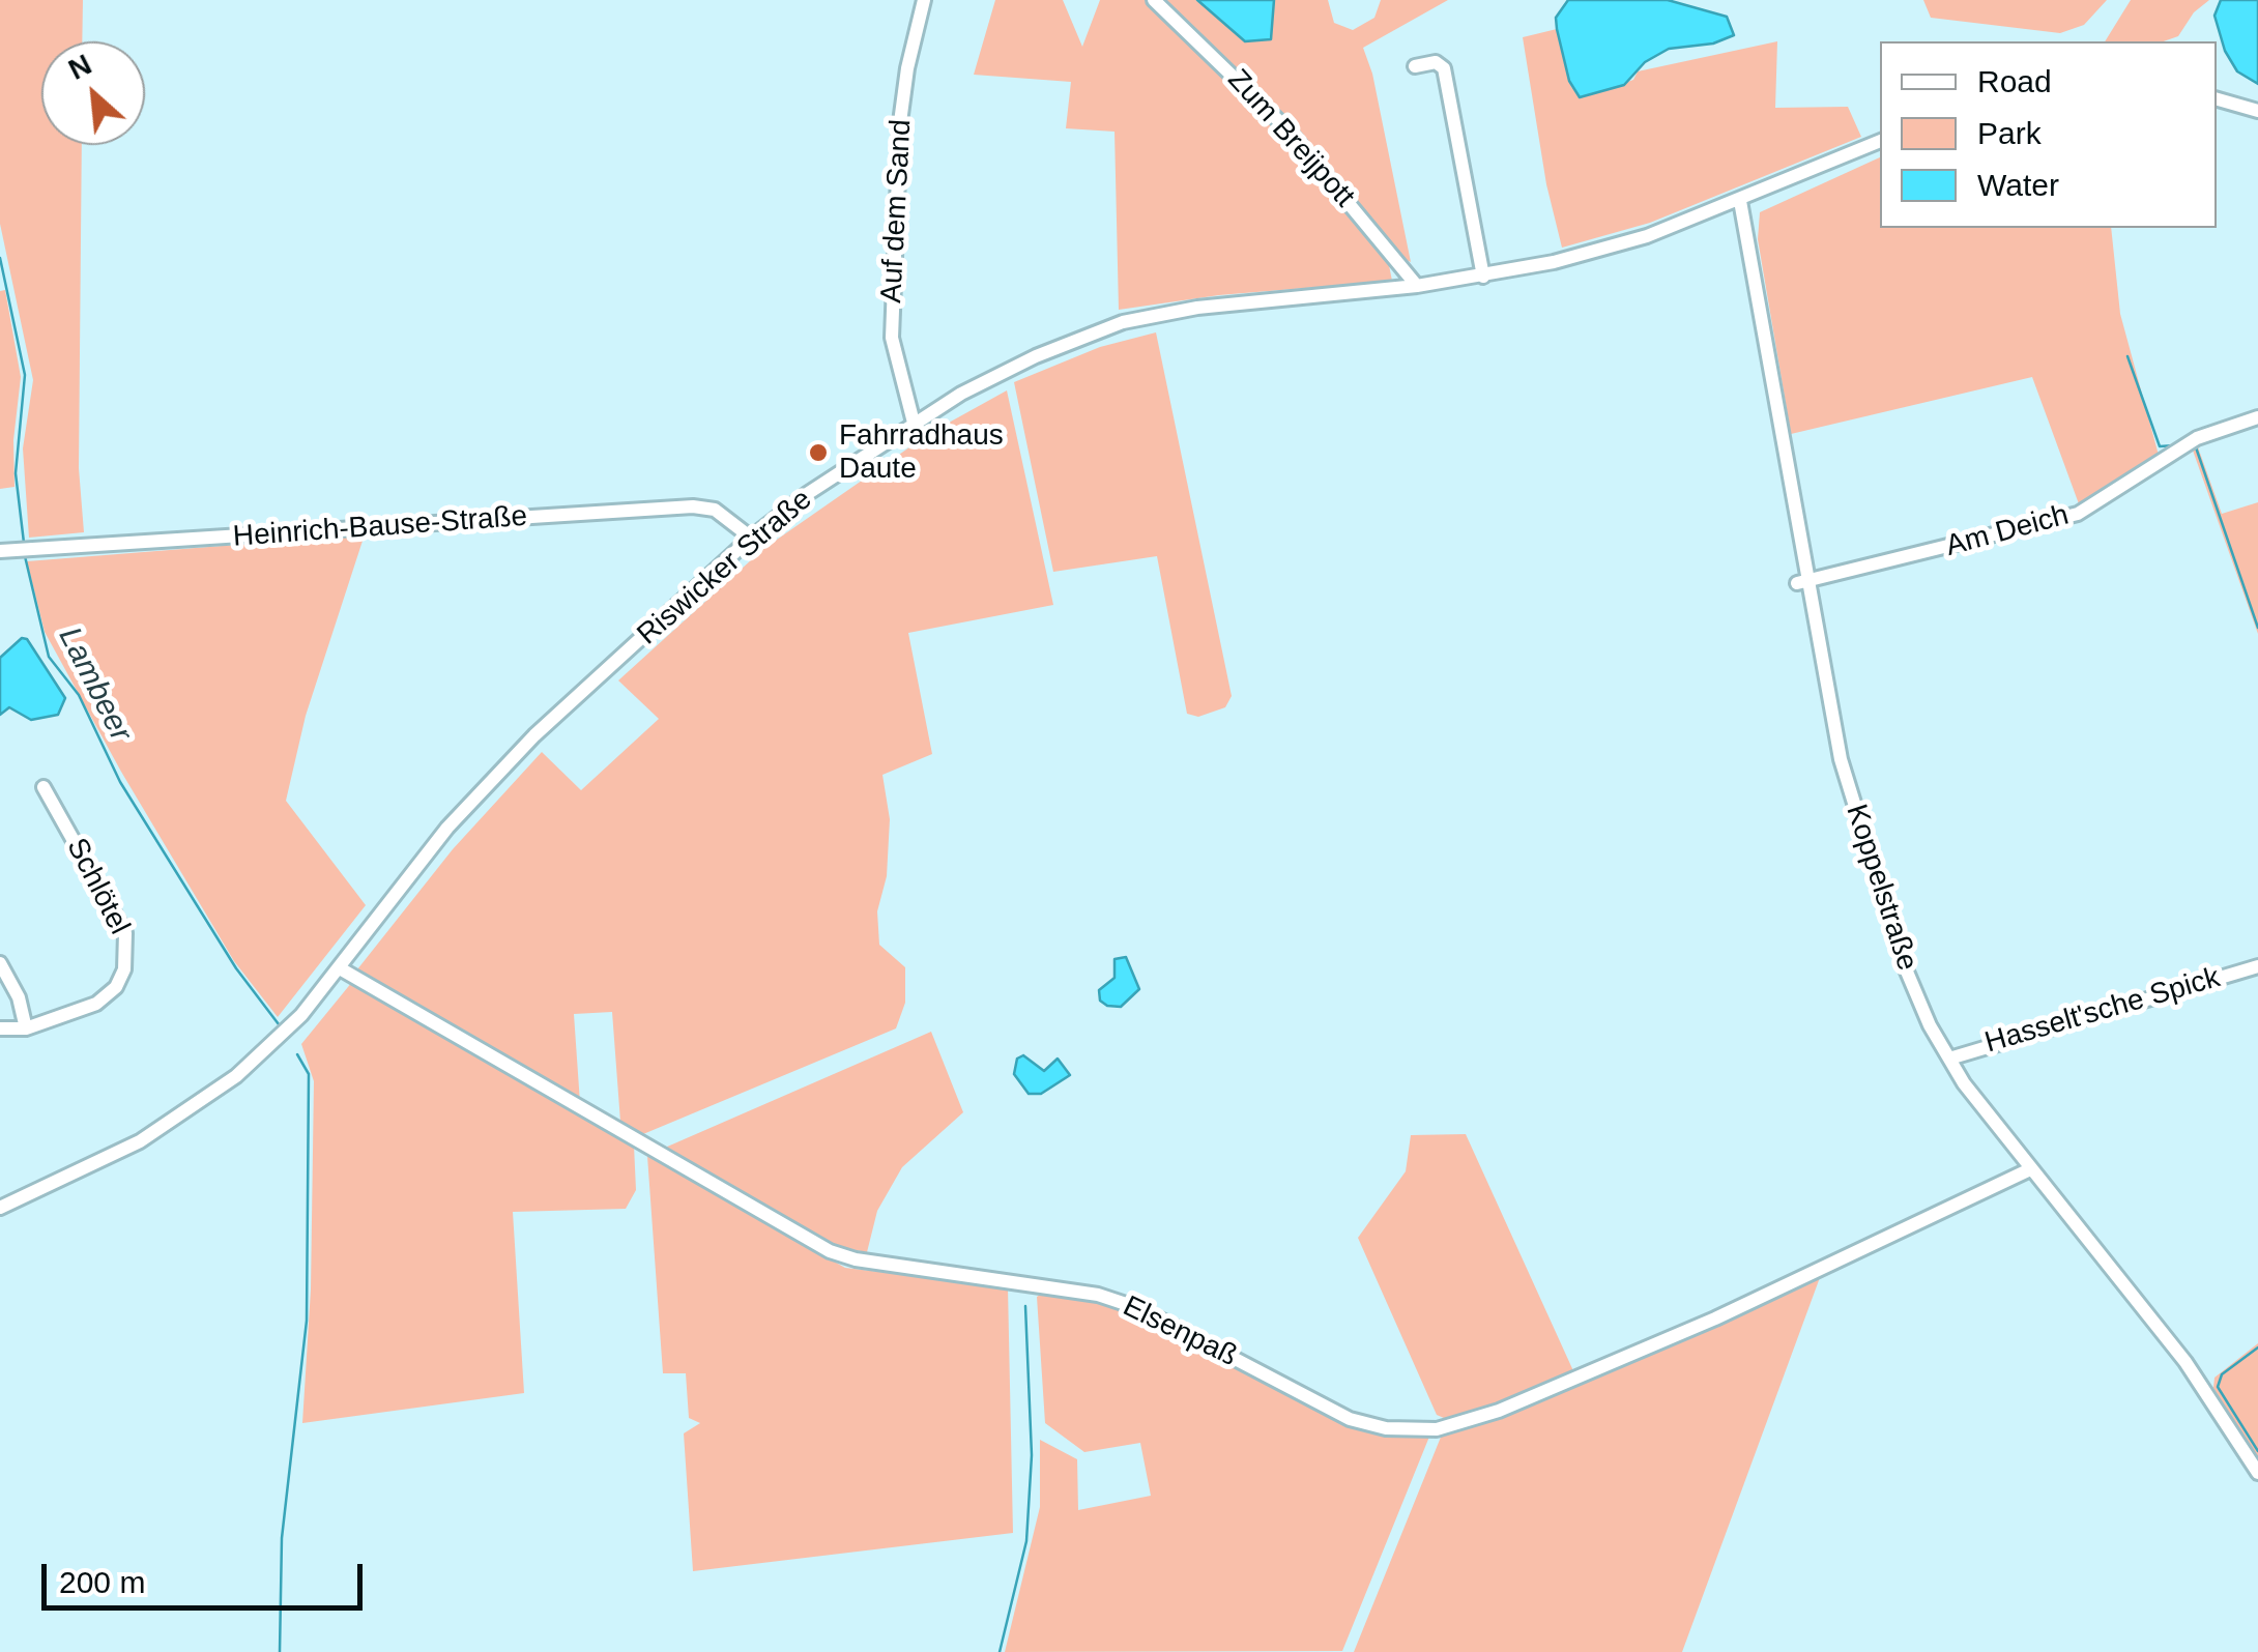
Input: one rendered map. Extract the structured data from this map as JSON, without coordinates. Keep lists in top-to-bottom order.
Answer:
{
  "streets": {
    "street": [
      "Zum Breijpott",
      "Auf dem Sand",
      "Heinrich-Bause-Straße",
      "Am Deich",
      "Riswicker Straße",
      "Schlötel",
      "Koppelstraße",
      "Hasselt'sche Spick",
      "Elsenpaß"
    ]
  },
  "crossings": [
    ["Zum Breijpott", "Riswicker Straße"],
    ["Auf dem Sand", "Riswicker Straße"],
    ["Heinrich-Bause-Straße", "Riswicker Straße"],
    ["Am Deich", "Koppelstraße"],
    ["Riswicker Straße", "Koppelstraße"],
    ["Riswicker Straße", "Elsenpaß"],
    ["Koppelstraße", "Hasselt'sche Spick"],
    ["Koppelstraße", "Elsenpaß"]
  ],
  "water": ["Lambeer"],
  "places": ["Fahrradhaus Daute"],
  "legend": ["Road", "Park", "Water"],
  "scale_bar": "200 m",
  "north": "top left"
}
